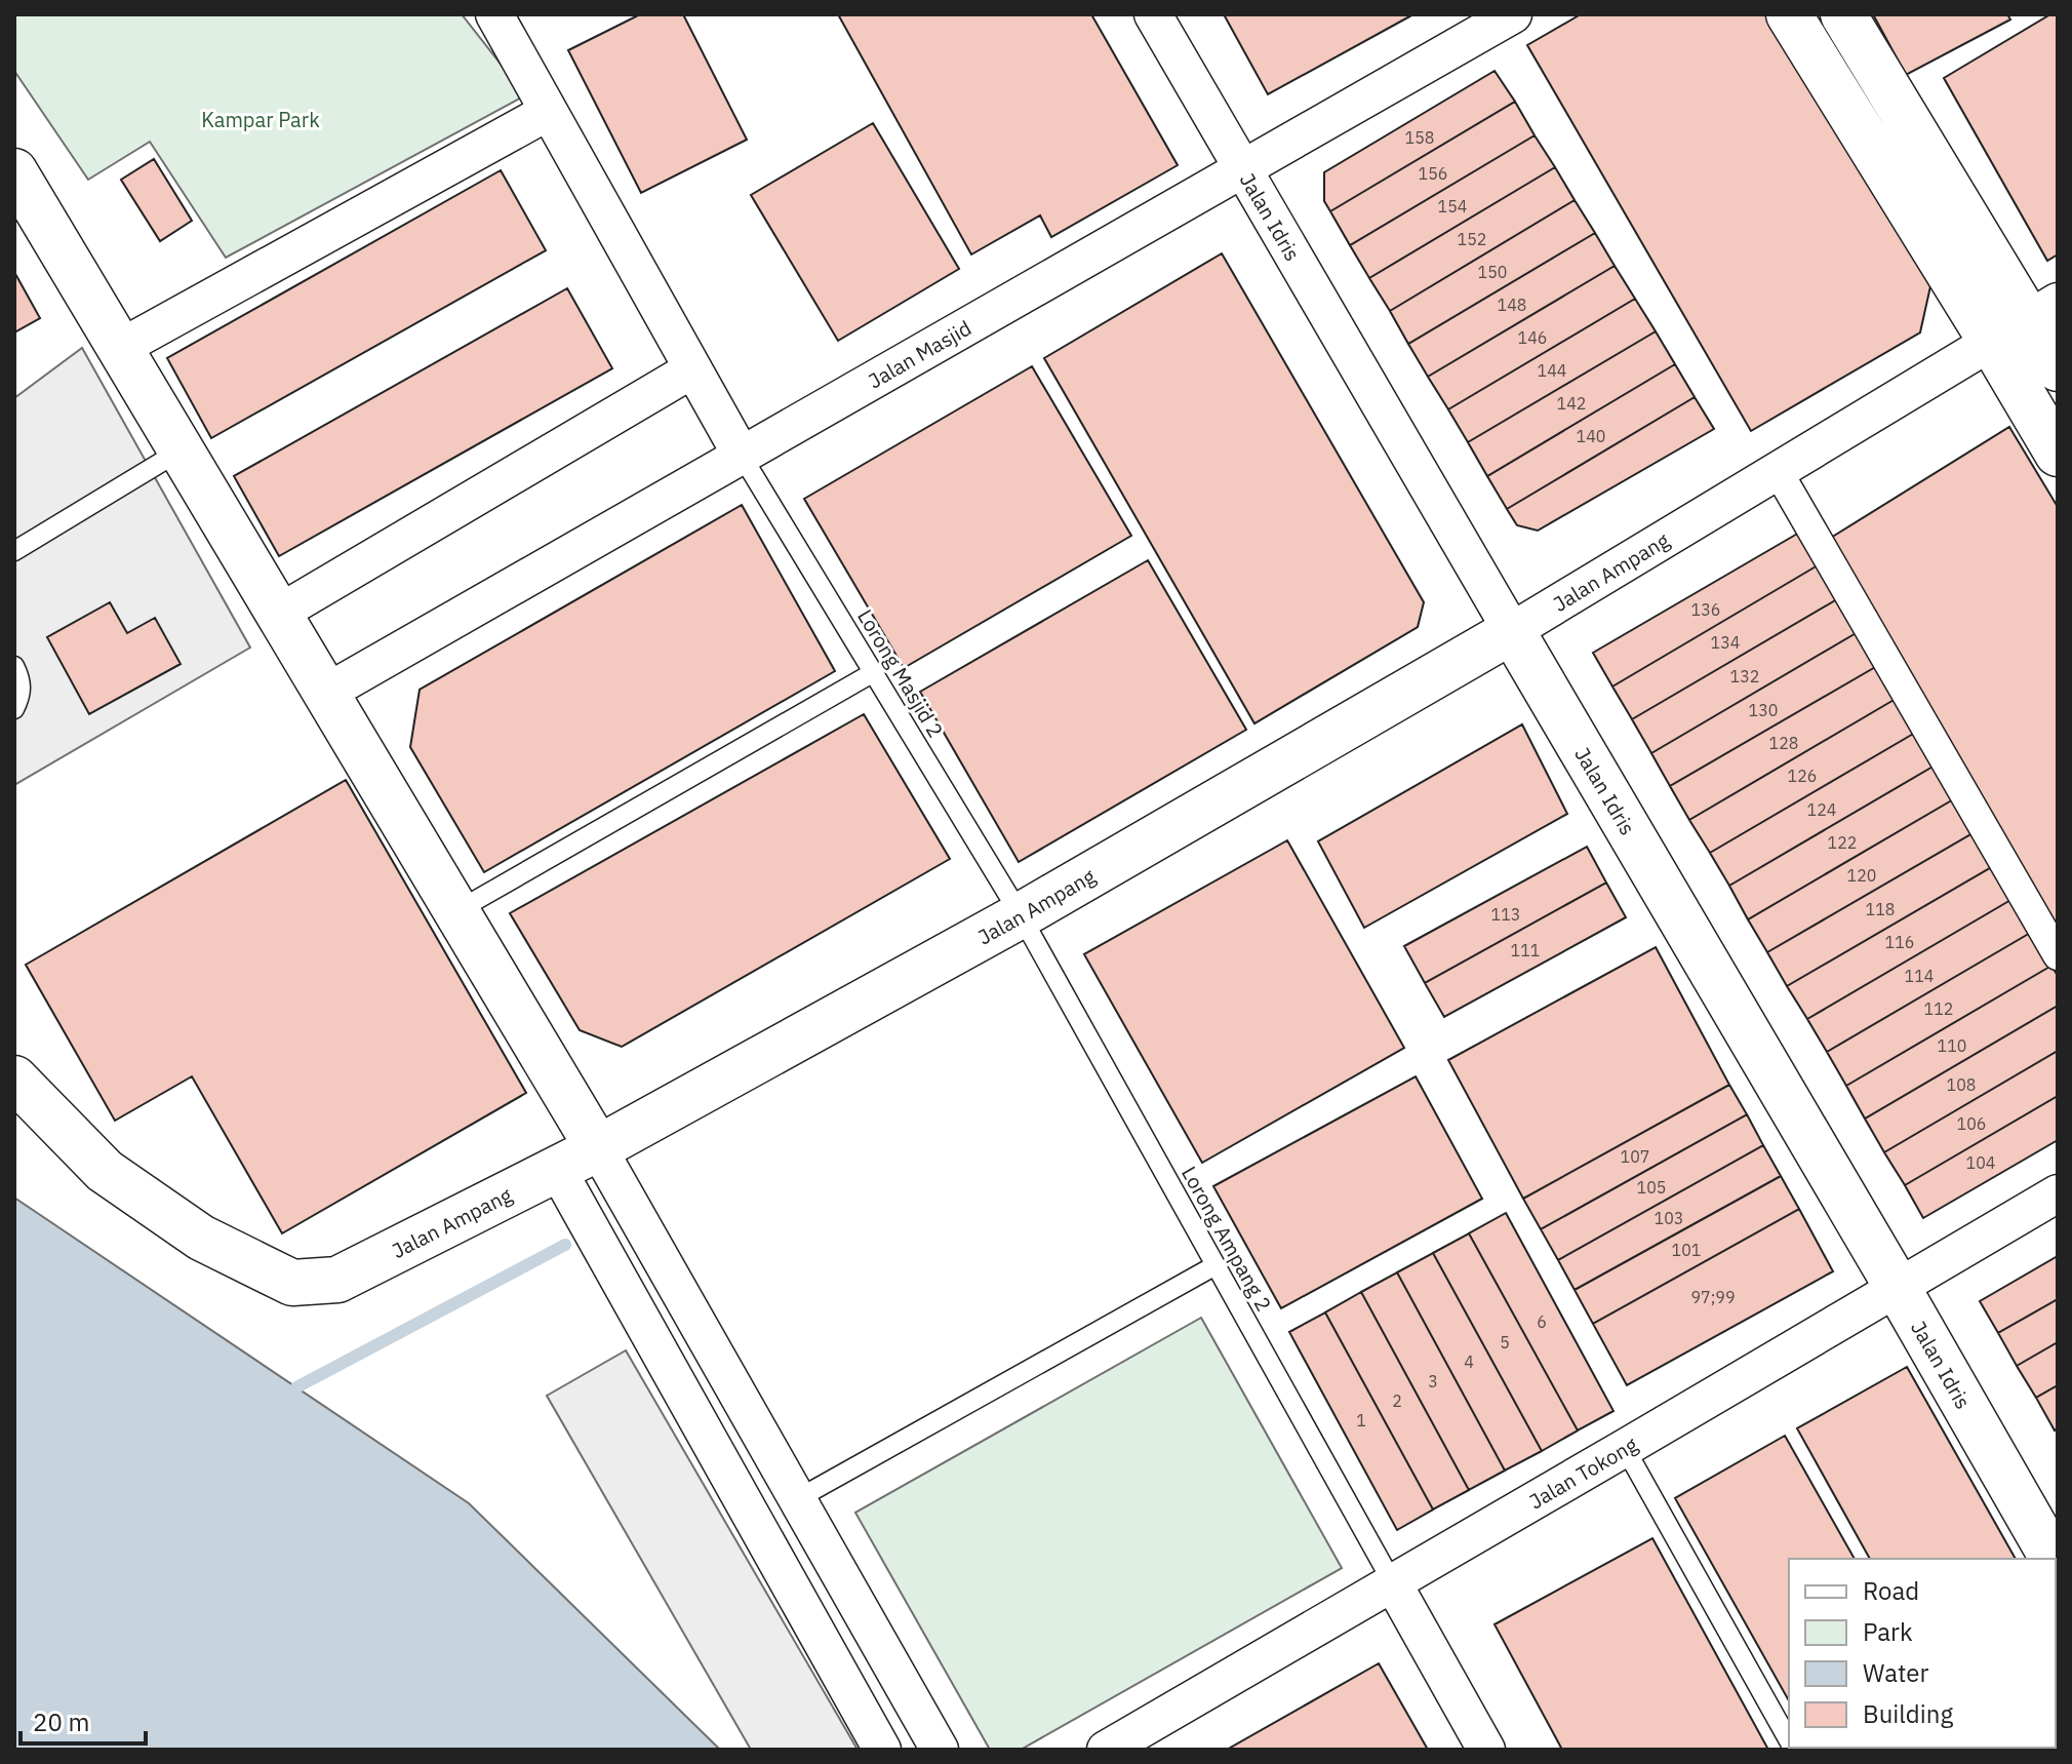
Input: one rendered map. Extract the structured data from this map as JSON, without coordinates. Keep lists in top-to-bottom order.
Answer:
{
  "streets": {
    "main road": ["Jalan Idris", "Jalan Ampang"],
    "street": ["Jalan Masjid", "Jalan Tokong"],
    "lane": ["Lorong Masjid 2", "Lorong Ampang 2"]
  },
  "crossings": [
    ["Jalan Idris", "Jalan Masjid"],
    ["Jalan Idris", "Jalan Ampang"],
    ["Jalan Idris", "Jalan Tokong"],
    ["Jalan Masjid", "Lorong Masjid 2"],
    ["Jalan Ampang", "Lorong Masjid 2"],
    ["Jalan Ampang", "Lorong Ampang 2"],
    ["Lorong Masjid 2", "Lorong Ampang 2"],
    ["Lorong Ampang 2", "Jalan Tokong"]
  ],
  "parks": ["Kampar Park"],
  "house_numbers": [
    "158",
    "156",
    "154",
    "152",
    "150",
    "148",
    "146",
    "144",
    "142",
    "140",
    "136",
    "134",
    "132",
    "130",
    "128",
    "126",
    "124",
    "122",
    "120",
    "118",
    "113",
    "116",
    "111",
    "114",
    "112",
    "110",
    "108",
    "106",
    "107",
    "104",
    "105",
    "103",
    "101",
    "97;99",
    "6",
    "5",
    "4",
    "3",
    "2",
    "1"
  ],
  "legend": [
    "Road",
    "Park",
    "Water",
    "Building"
  ],
  "scale_bar": "20 m"
}
